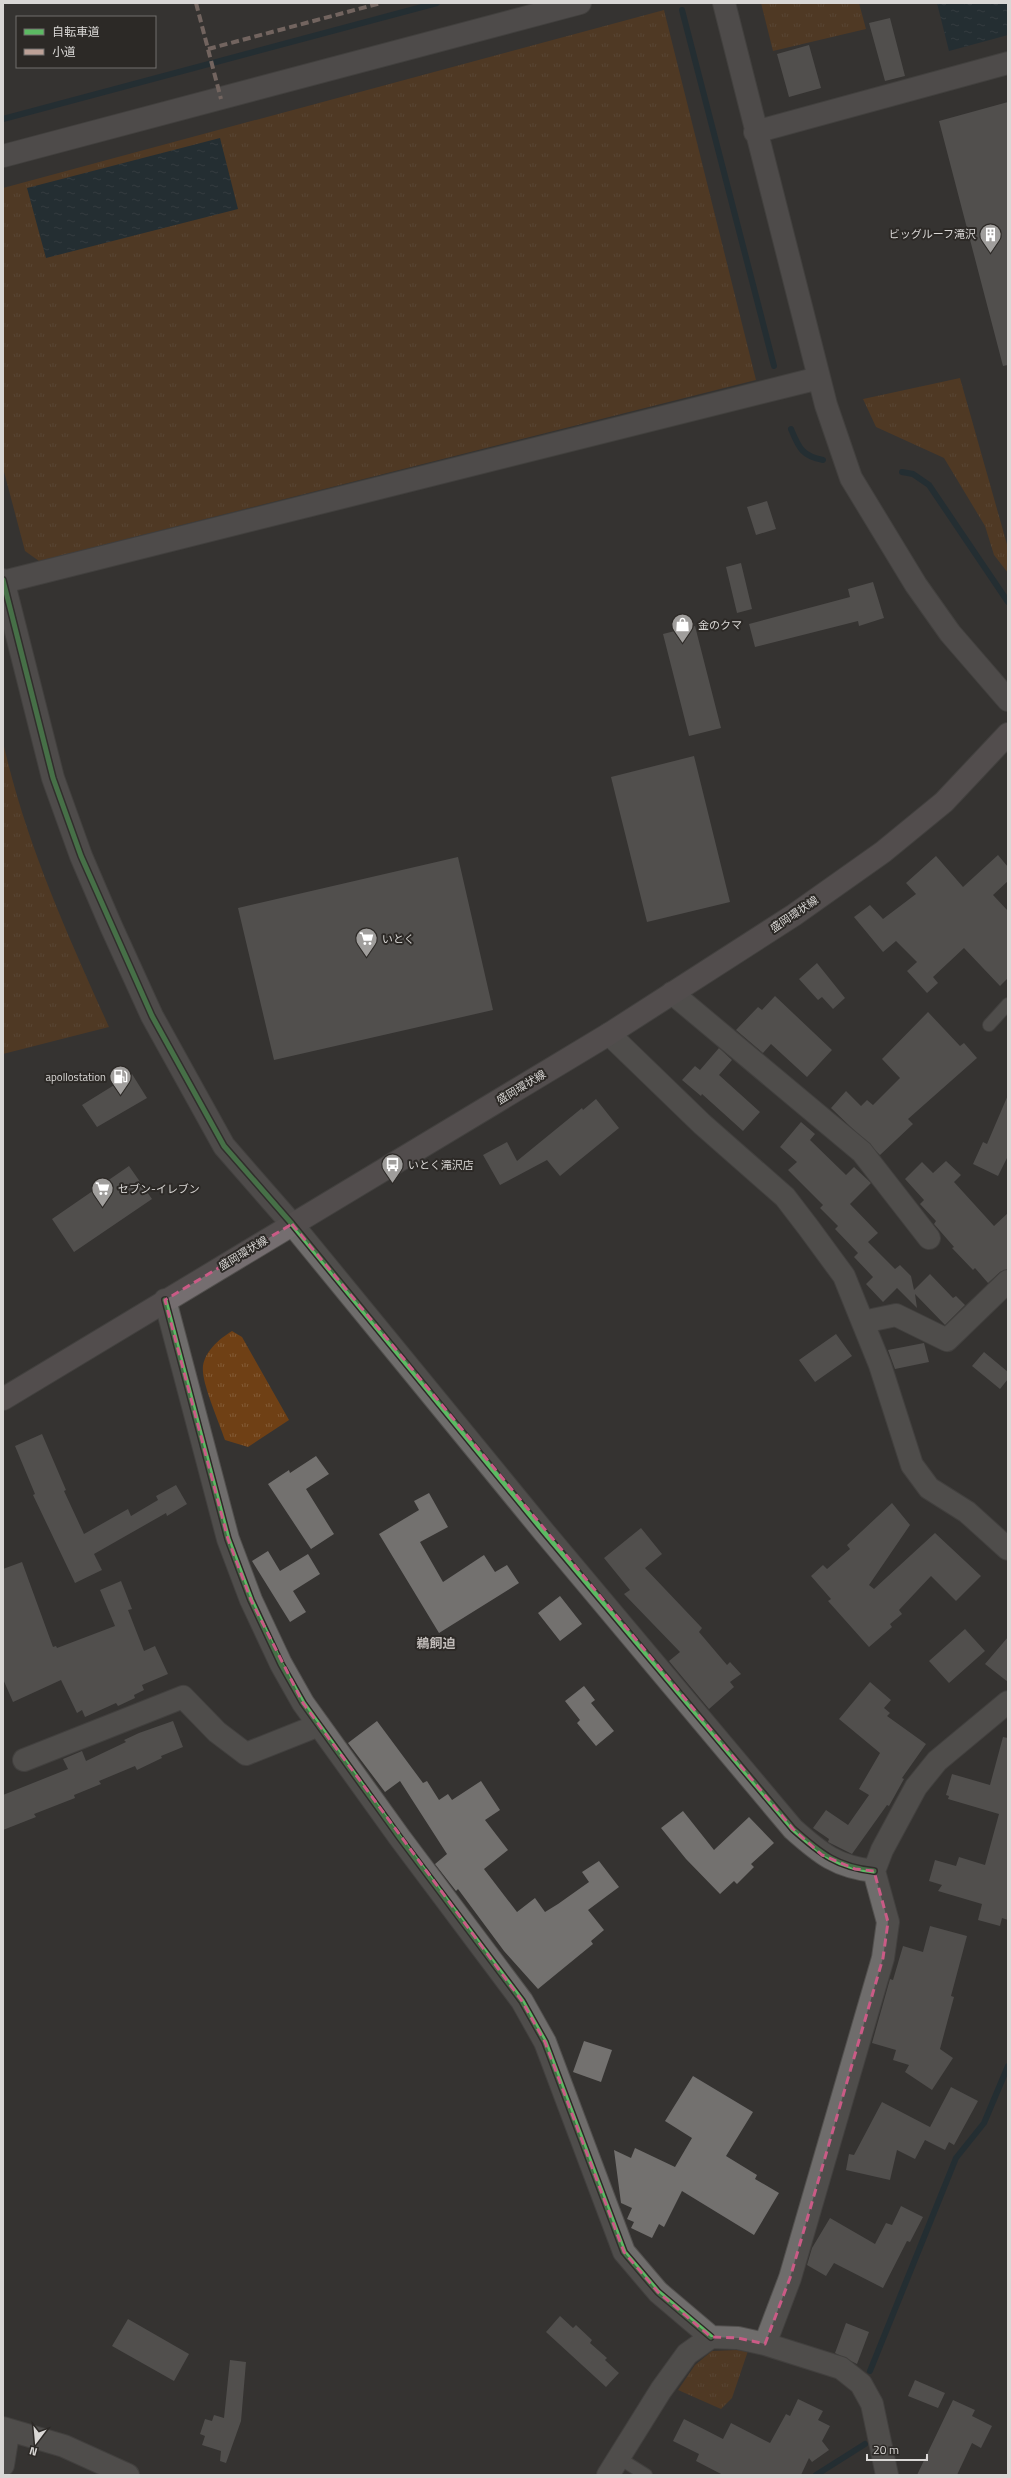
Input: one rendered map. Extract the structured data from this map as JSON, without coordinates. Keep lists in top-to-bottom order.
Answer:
{
  "streets": {
    "main road": ["盛岡環状線"]
  },
  "districts": ["鵜飼迫"],
  "places": {
    "building": ["ビッグルーフ滝沢"],
    "shop": ["金のクマ"],
    "supermarket": ["いとく", "セブン-イレブン"],
    "fuel station": ["apollostation"],
    "bus stop": ["いとく滝沢店"]
  },
  "legend": ["自転車道", "小道"],
  "scale_bar": "20 m",
  "north": "bottom"
}
